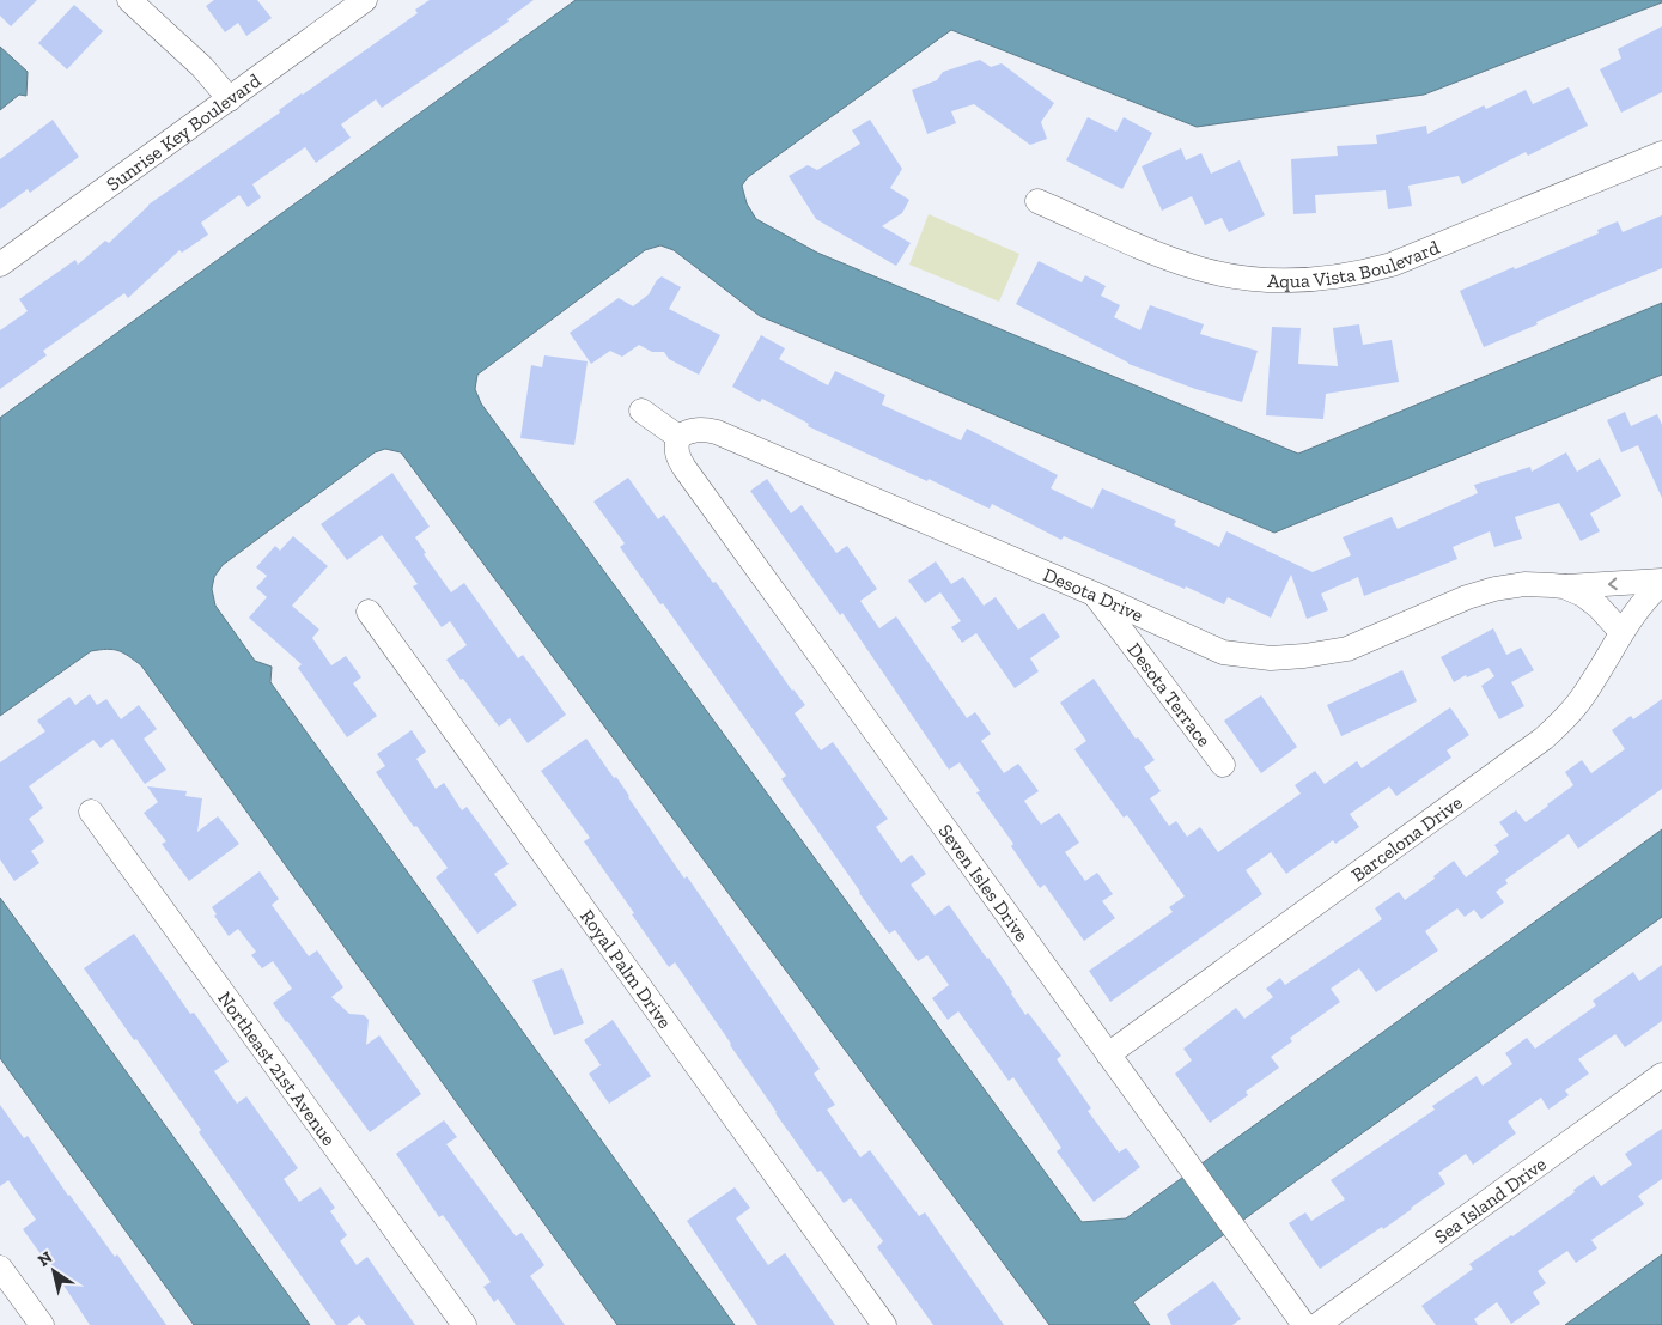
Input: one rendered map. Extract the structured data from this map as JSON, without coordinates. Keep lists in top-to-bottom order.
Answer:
{
  "streets": {
    "street": [
      "Sunrise Key Boulevard",
      "Aqua Vista Boulevard",
      "Desota Drive",
      "Desota Terrace",
      "Barcelona Drive",
      "Seven Isles Drive",
      "Royal Palm Drive",
      "Northeast 21st Avenue",
      "Sea Island Drive"
    ]
  },
  "crossings": [
    ["Desota Drive", "Desota Terrace"],
    ["Desota Drive", "Barcelona Drive"],
    ["Desota Drive", "Seven Isles Drive"],
    ["Barcelona Drive", "Seven Isles Drive"]
  ],
  "north": "top left"
}
